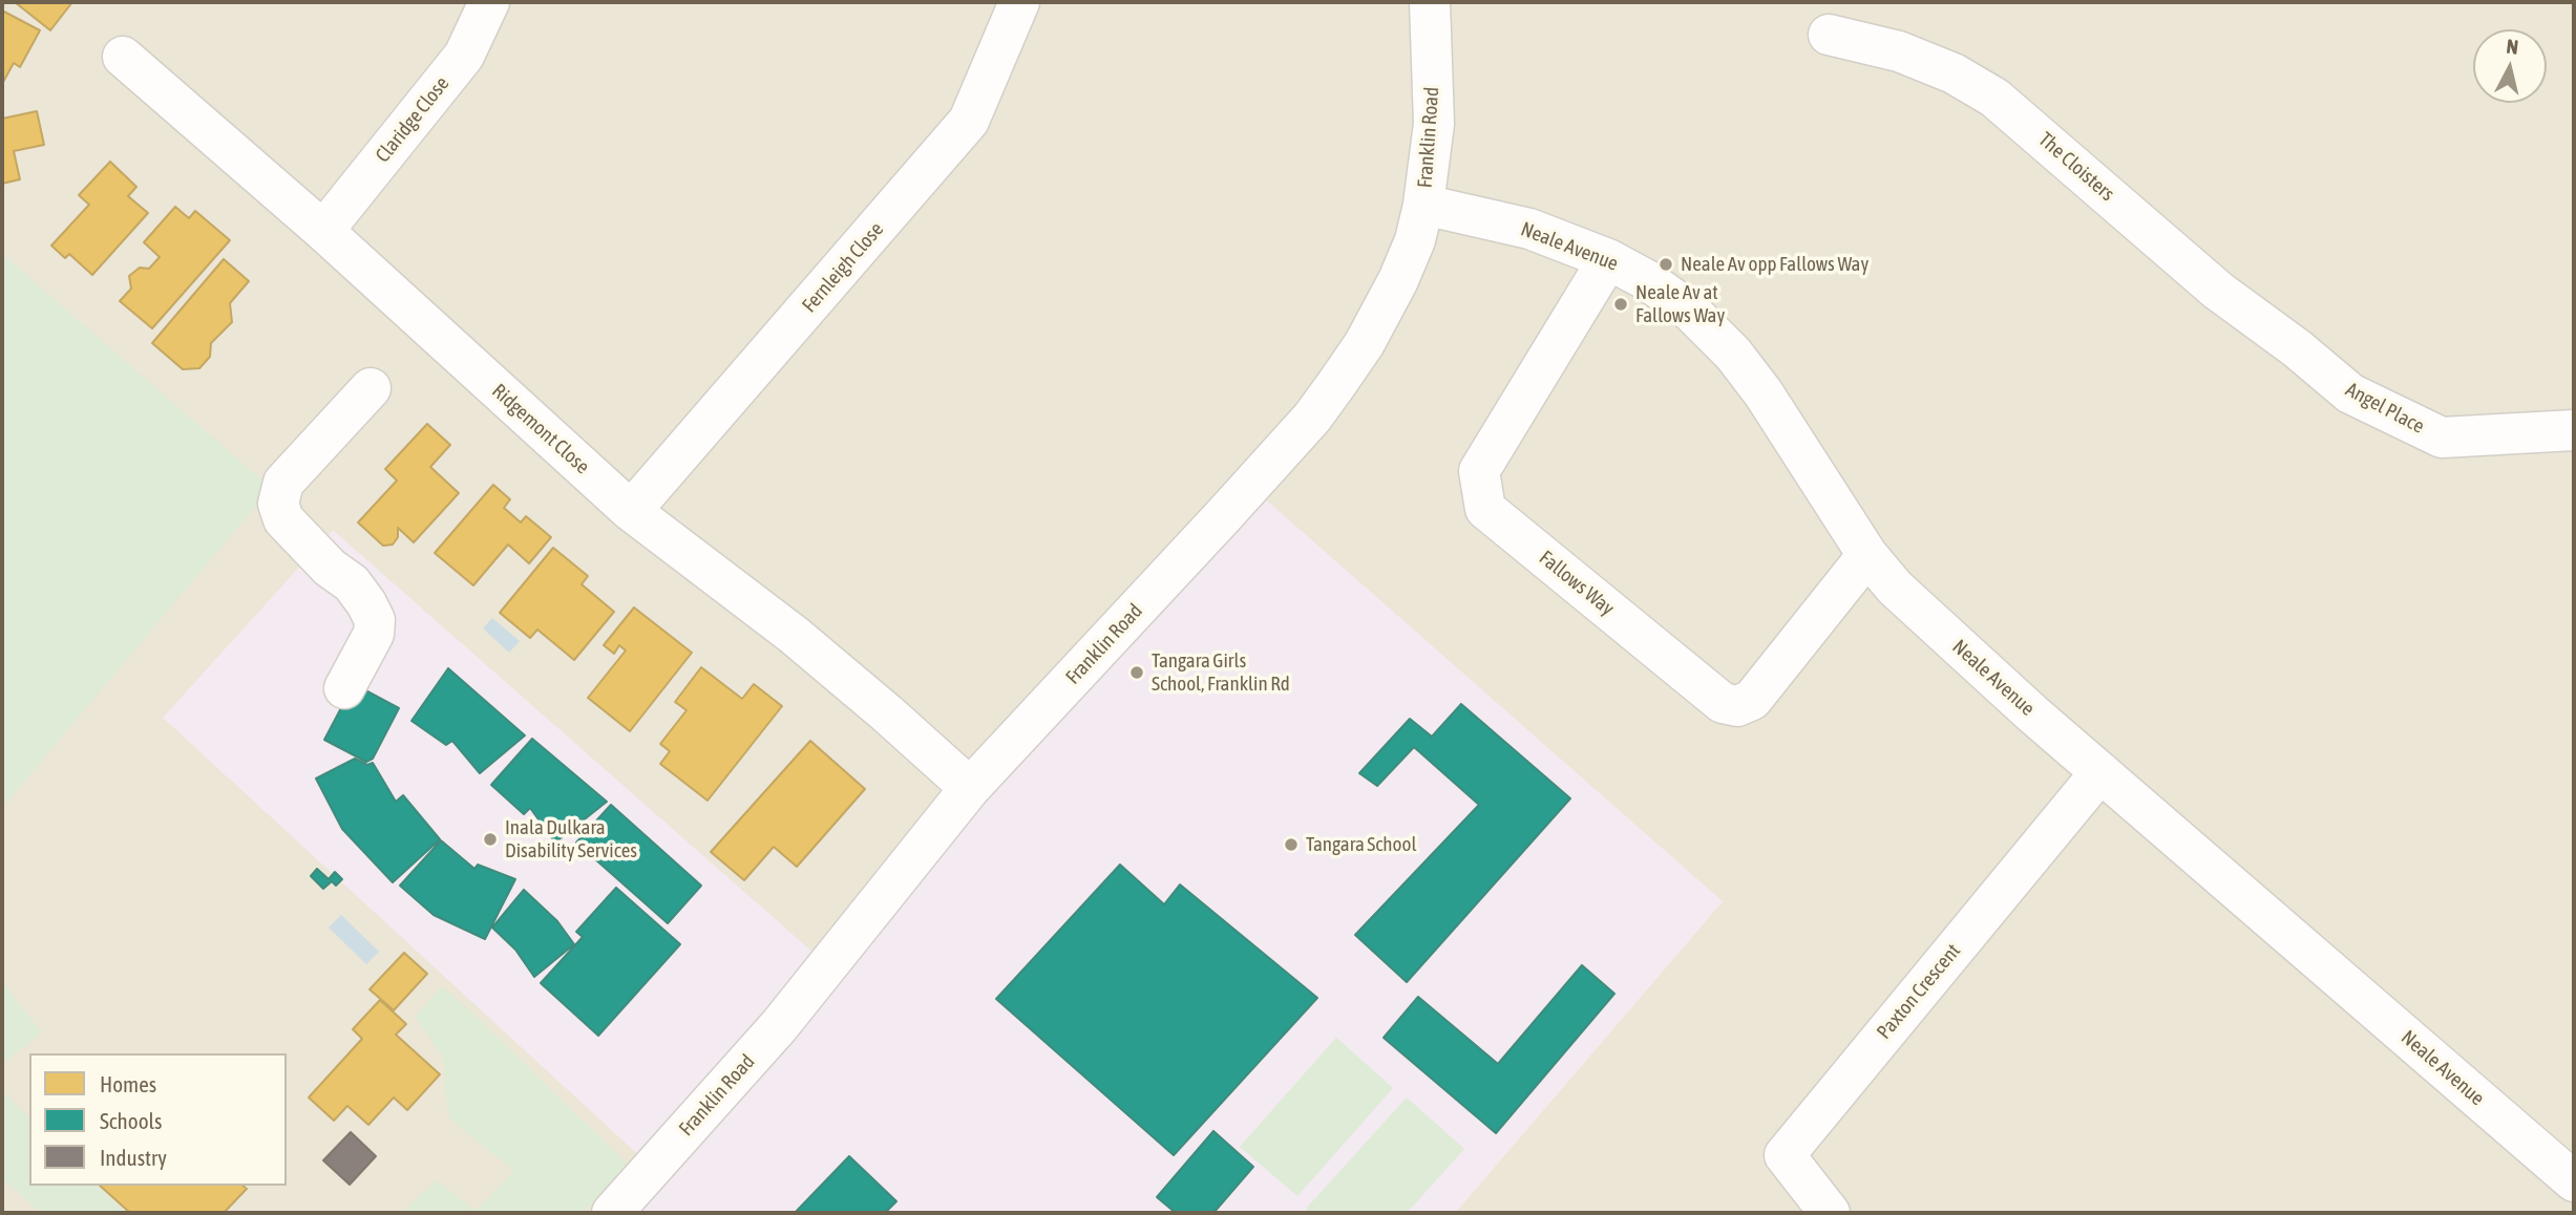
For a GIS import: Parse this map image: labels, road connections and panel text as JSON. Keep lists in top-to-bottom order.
{
  "streets": {
    "street": [
      "Claridge Close",
      "Franklin Road",
      "The Cloisters",
      "Neale Avenue",
      "Fernleigh Close",
      "Angel Place",
      "Ridgemont Close",
      "Fallows Way",
      "Paxton Crescent"
    ]
  },
  "crossings": [
    ["Claridge Close", "Ridgemont Close"],
    ["Franklin Road", "Neale Avenue"],
    ["Franklin Road", "Ridgemont Close"],
    ["The Cloisters", "Angel Place"],
    ["Neale Avenue", "Fallows Way"],
    ["Neale Avenue", "Paxton Crescent"],
    ["Fernleigh Close", "Ridgemont Close"]
  ],
  "places": [
    "Neale Av opp Fallows Way",
    "Neale Av at Fallows Way",
    "Tangara Girls School, Franklin Rd",
    "Inala Dulkara Disability Services",
    "Tangara School"
  ],
  "legend": ["Homes", "Schools", "Industry"],
  "north": "top"
}
